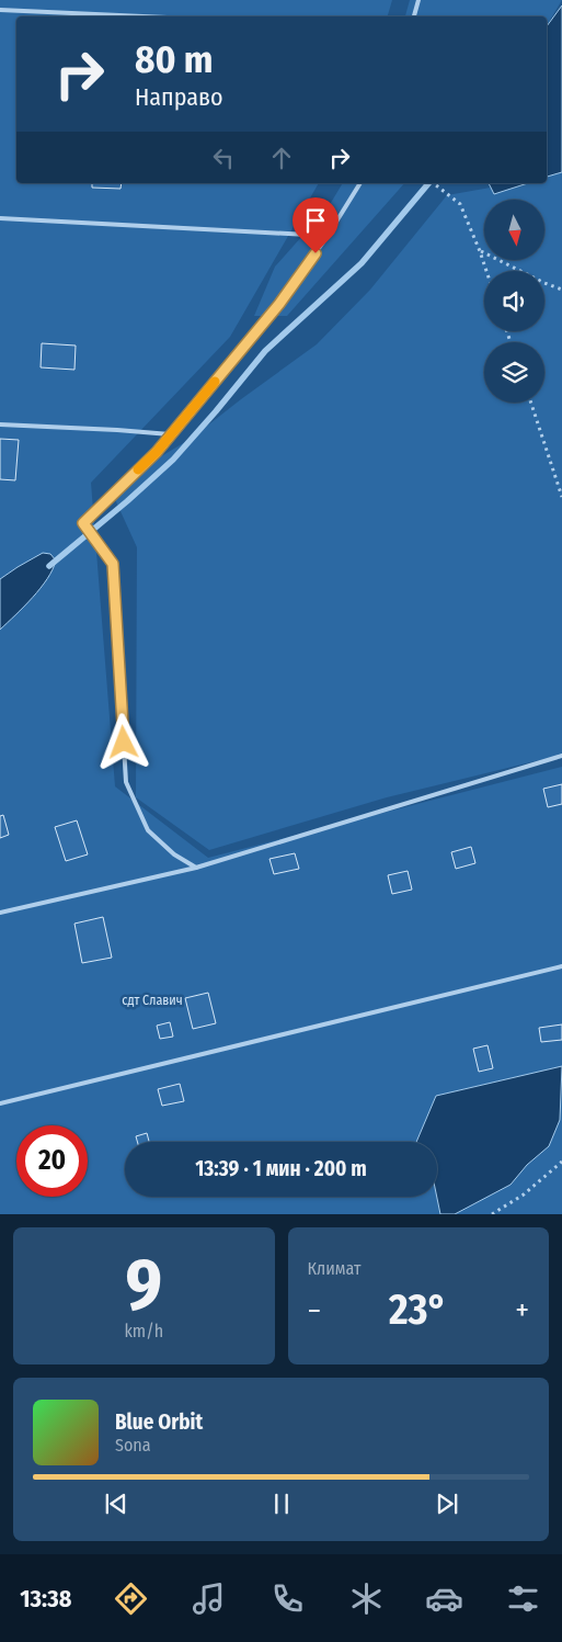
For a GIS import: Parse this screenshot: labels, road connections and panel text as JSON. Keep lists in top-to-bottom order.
{
  "parks": ["сдт Славич"],
  "north": "bottom",
  "page": {
    "turn": ["80 m", "Направо"],
    "limit": "20",
    "trip": "13:39 · 1 мин · 200 m",
    "tile": [
      ["9", "km/h"],
      "Климат"
    ],
    "heat": ["−", "23°", "+"],
    "song": ["Blue Orbit", "Sona"],
    "tabs": "13:38"
  }
}
